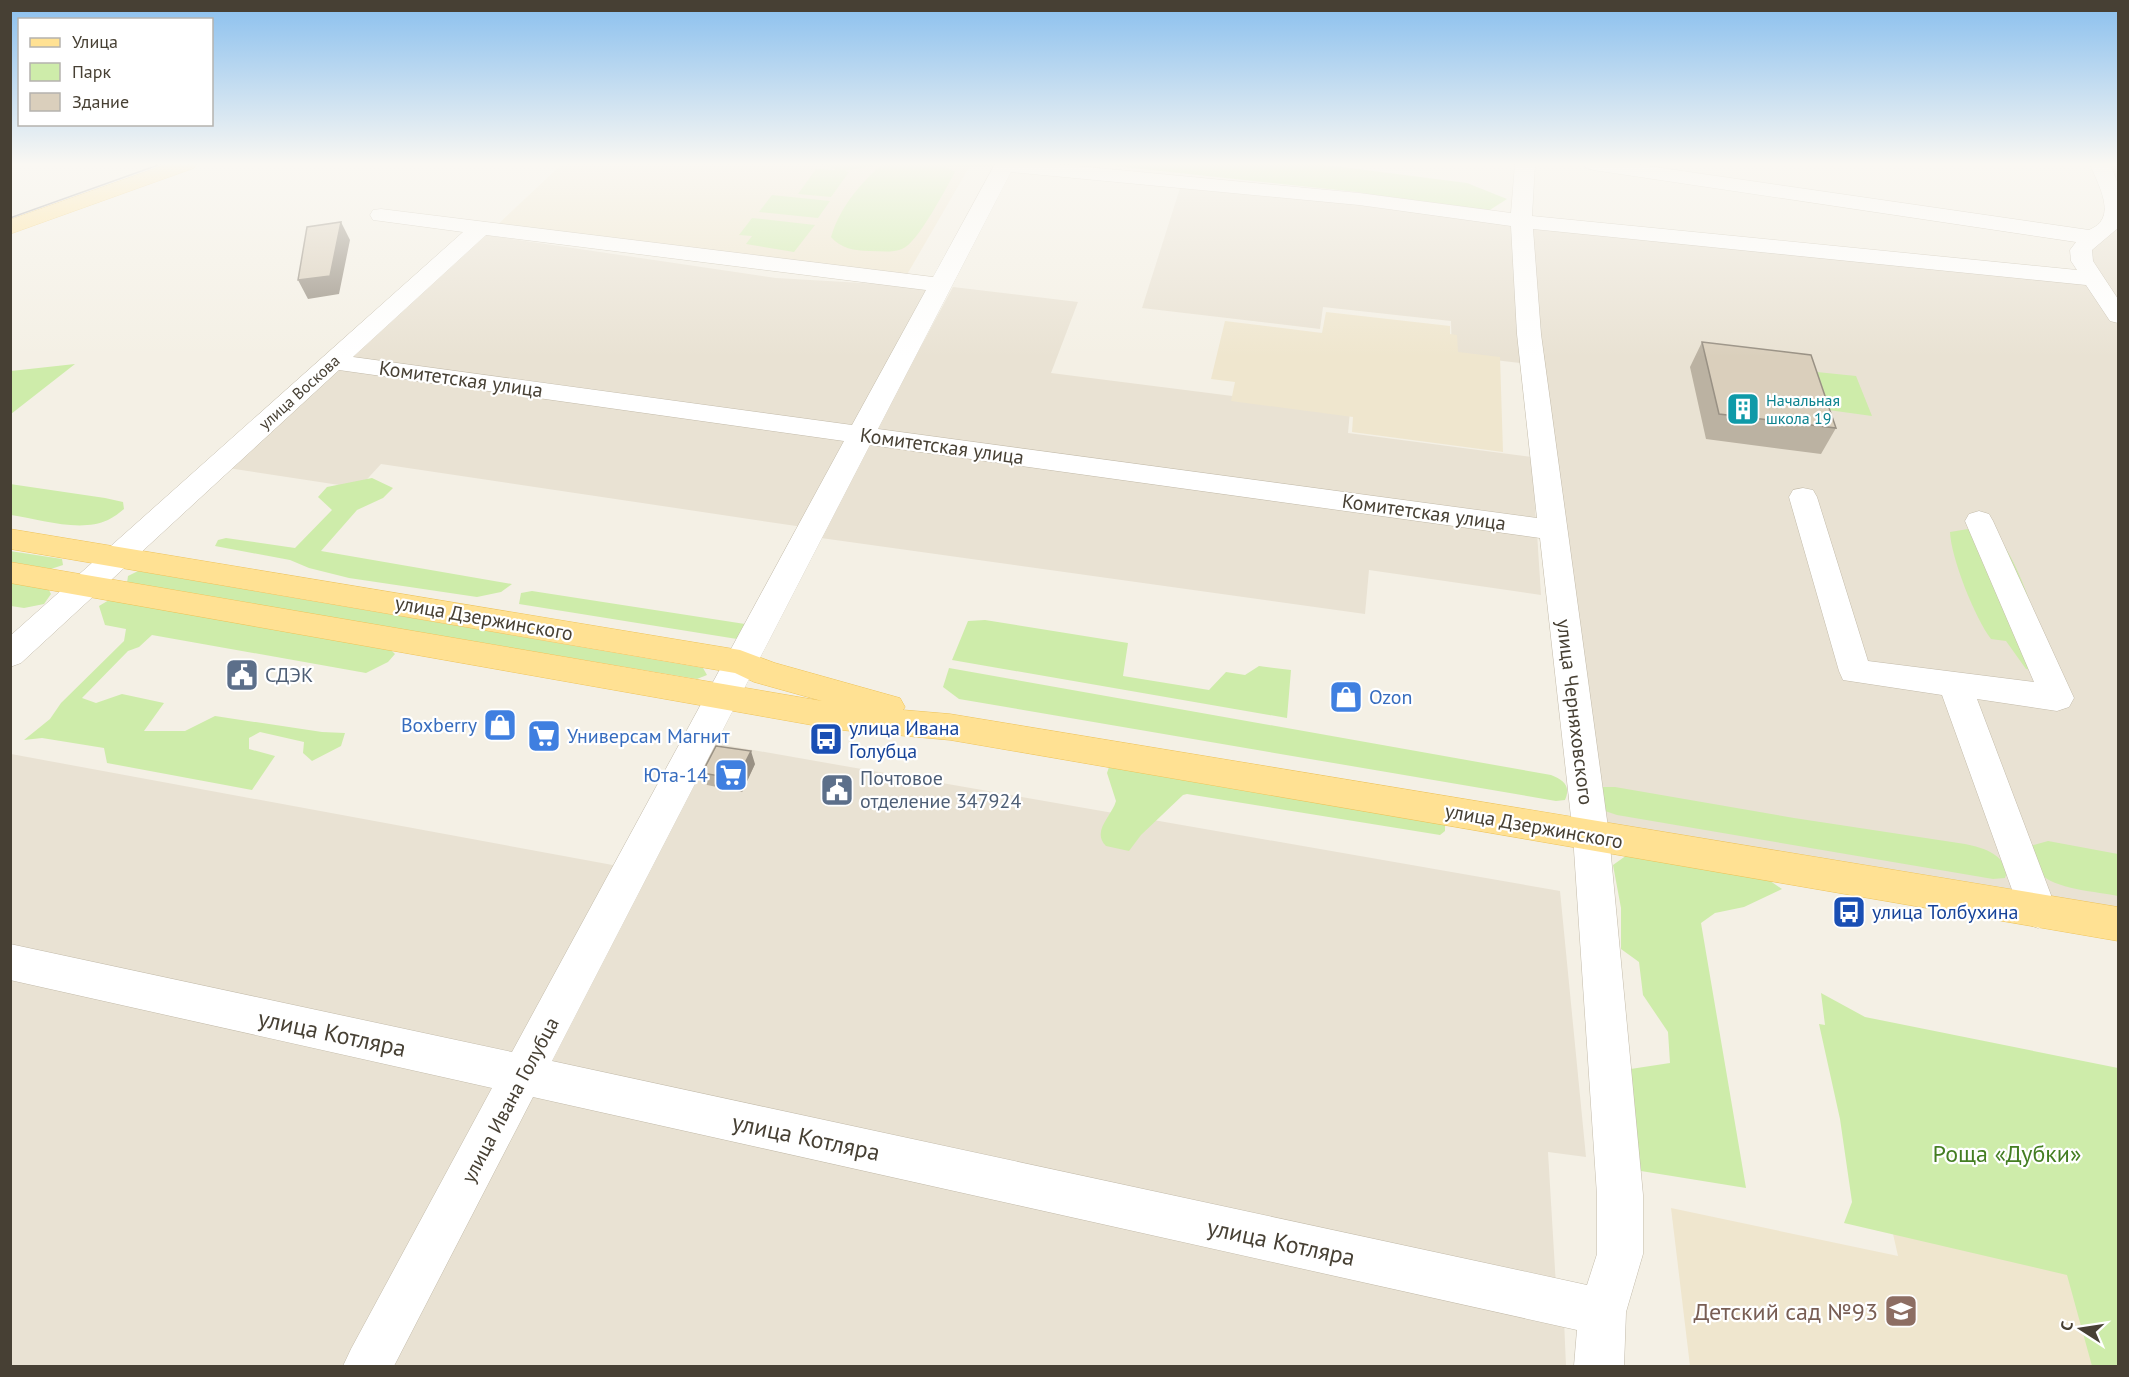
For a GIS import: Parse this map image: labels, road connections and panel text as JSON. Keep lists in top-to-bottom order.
{
  "streets": {
    "main road": ["улица Дзержинского"],
    "street": [
      "Комитетская улица",
      "улица Воскова",
      "улица Черняховского",
      "улица Котляра",
      "улица Ивана Голубца"
    ]
  },
  "crossings": [
    ["Комитетская улица", "улица Воскова"],
    ["Комитетская улица", "улица Черняховского"],
    ["Комитетская улица", "улица Ивана Голубца"],
    ["улица Воскова", "улица Дзержинского"],
    ["улица Дзержинского", "улица Черняховского"],
    ["улица Дзержинского", "улица Ивана Голубца"],
    ["улица Черняховского", "улица Котляра"],
    ["улица Котляра", "улица Ивана Голубца"]
  ],
  "parks": ["Роща «Дубки»"],
  "places": {
    "building": ["Начальная школа 19"],
    "public building": ["СДЭК", "Почтовое отделение 347924"],
    "shop": ["Ozon", "Boxberry"],
    "supermarket": ["Универсам Магнит", "Юта-14"],
    "bus stop": ["улица Ивана Голубца", "улица Толбухина"],
    "school or university": ["Детский сад №93"]
  },
  "legend": ["Улица", "Парк", "Здание"],
  "north": "left"
}
